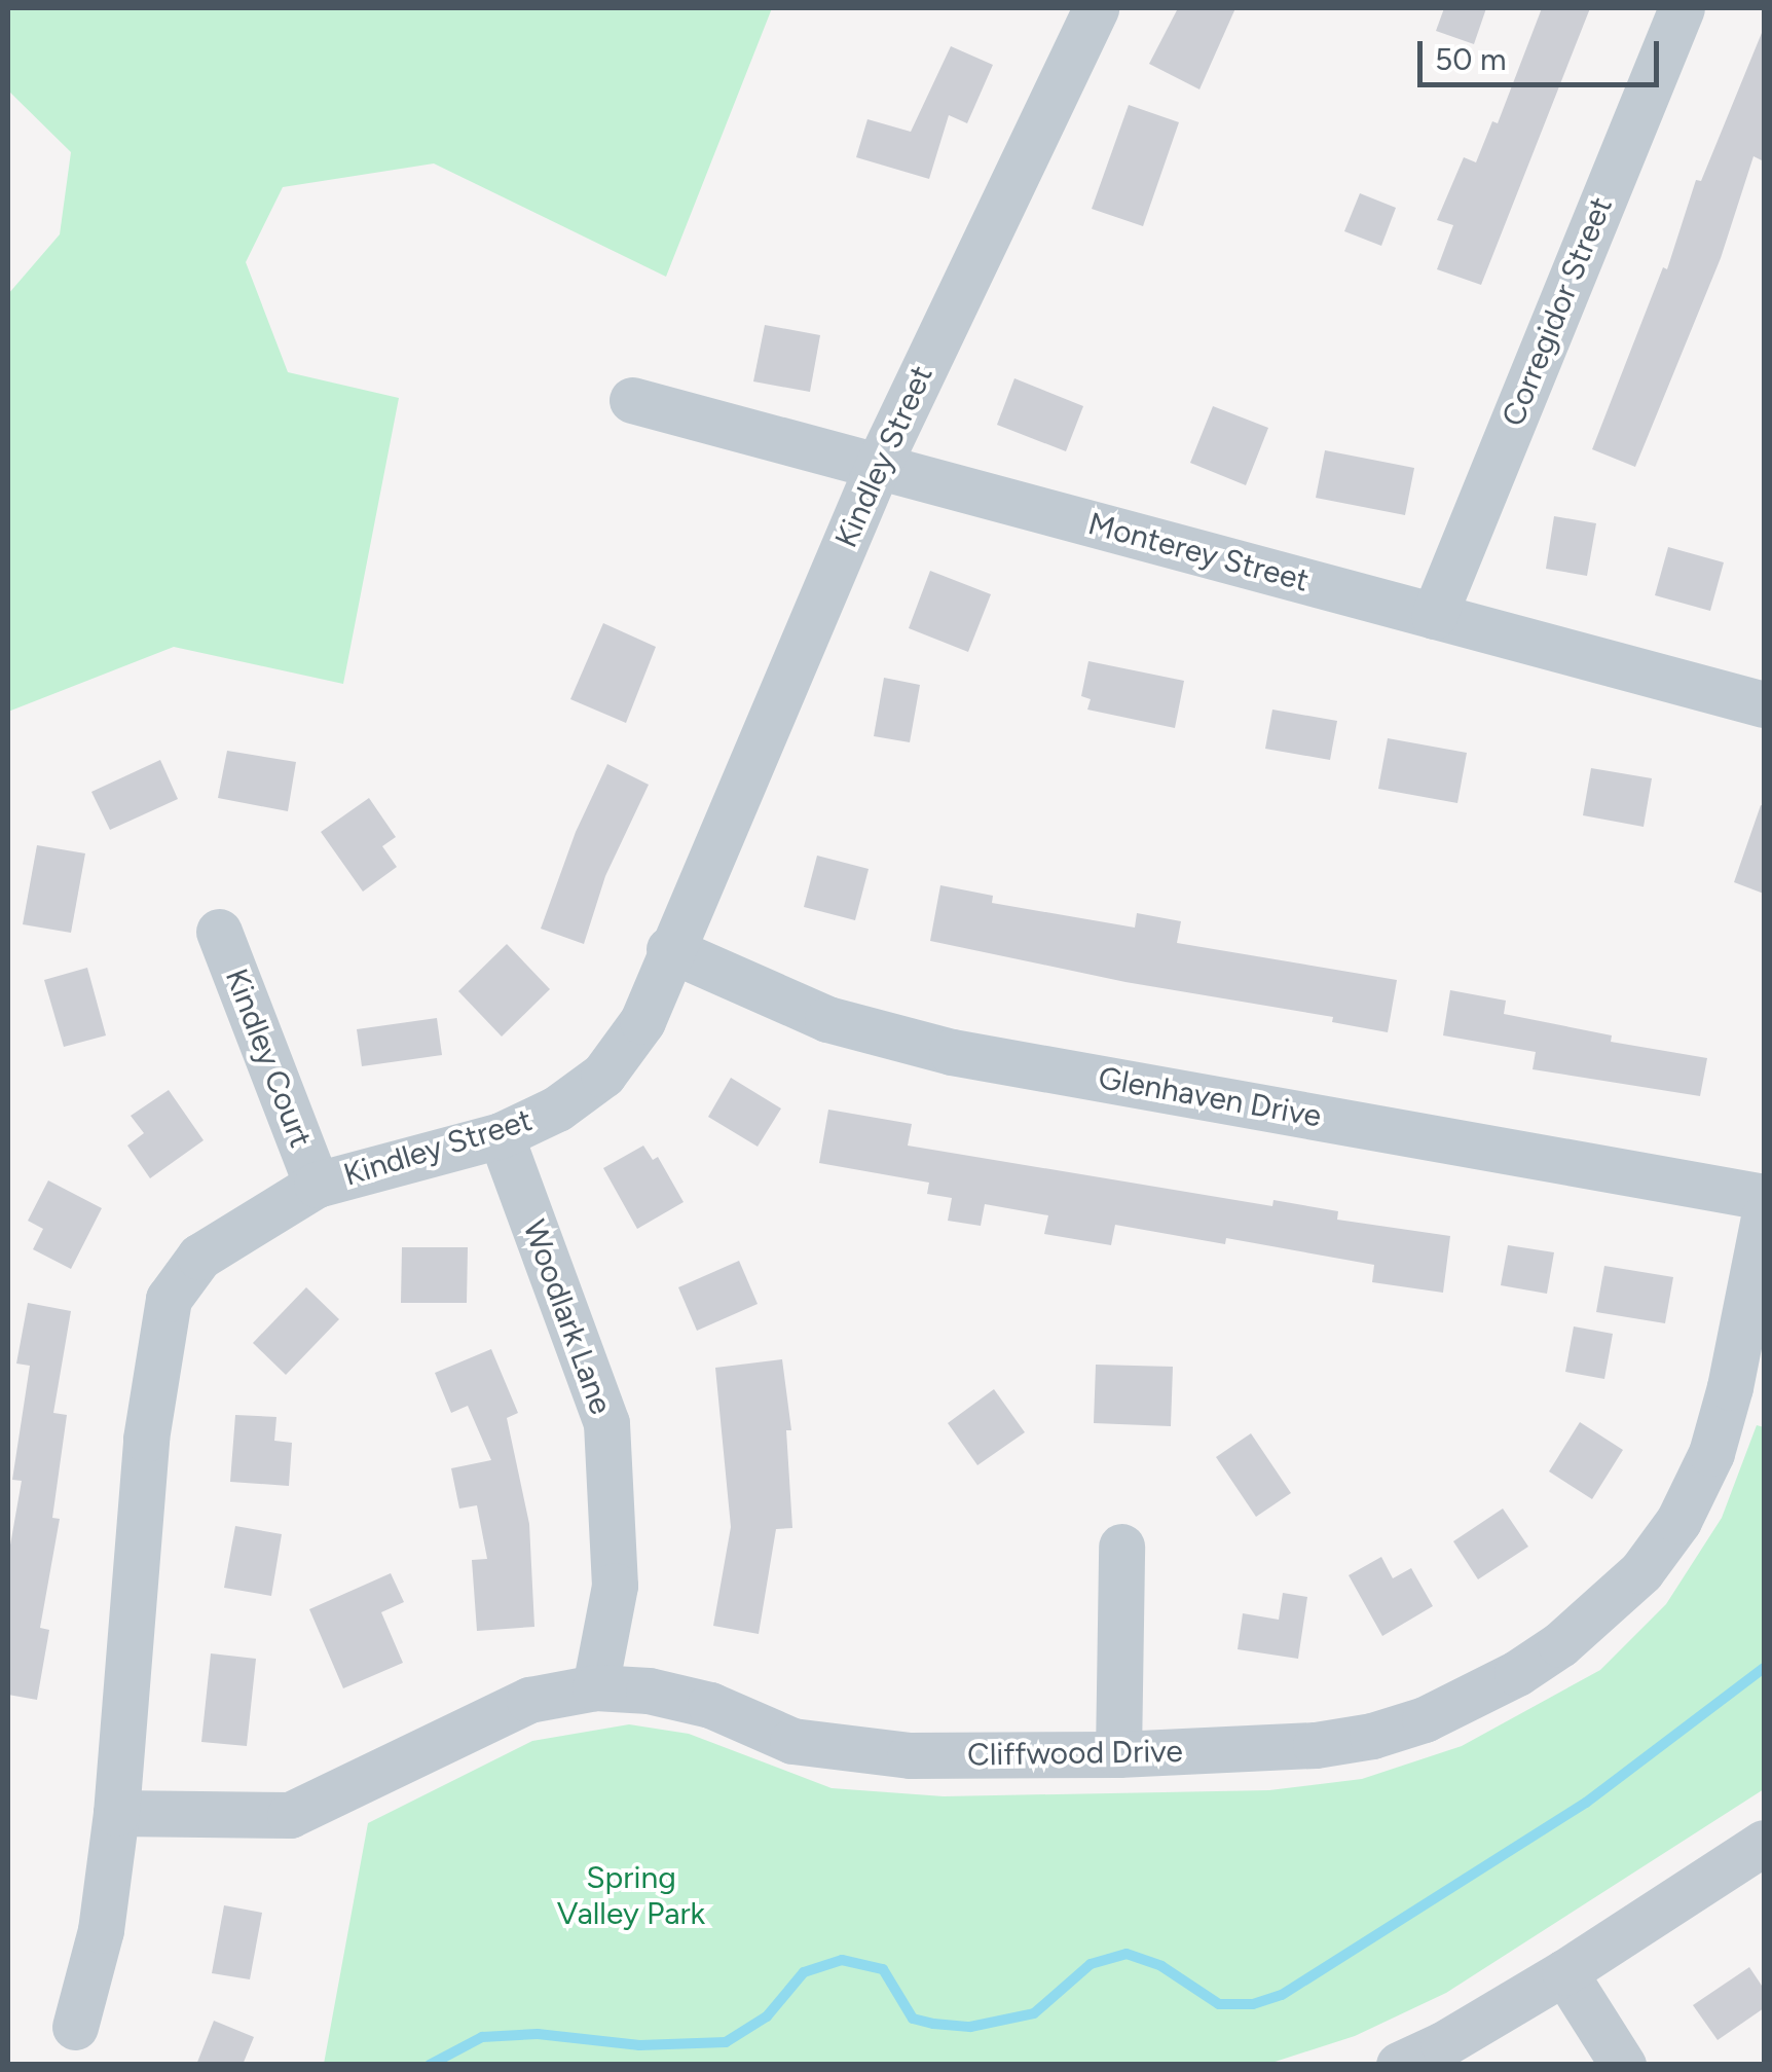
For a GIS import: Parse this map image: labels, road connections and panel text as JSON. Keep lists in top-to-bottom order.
{
  "streets": {
    "street": [
      "Corregidor Street",
      "Kindley Street",
      "Monterey Street",
      "Kindley Court",
      "Glenhaven Drive",
      "Woodlark Lane",
      "Cliffwood Drive"
    ]
  },
  "crossings": [
    ["Corregidor Street", "Monterey Street"],
    ["Kindley Street", "Monterey Street"],
    ["Kindley Street", "Kindley Court"],
    ["Kindley Street", "Glenhaven Drive"],
    ["Kindley Street", "Woodlark Lane"],
    ["Kindley Street", "Cliffwood Drive"],
    ["Woodlark Lane", "Cliffwood Drive"]
  ],
  "parks": ["Spring Valley Park"],
  "scale_bar": "50 m"
}
